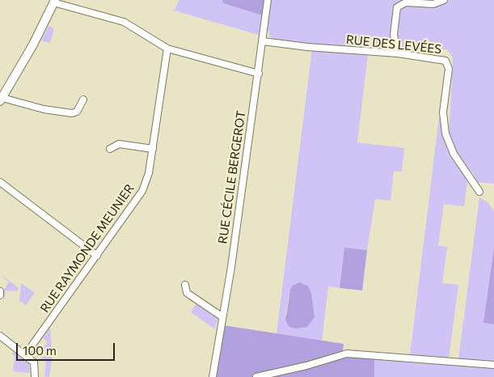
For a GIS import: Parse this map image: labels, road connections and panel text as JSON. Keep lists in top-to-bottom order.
{
  "streets": {
    "street": ["RUE DES LEVÉES", "RUE CÉCILE BERGEROT", "RUE RAYMONDE MEUNIER"]
  },
  "crossings": [
    ["RUE DES LEVÉES", "RUE CÉCILE BERGEROT"]
  ],
  "scale_bar": "100 m"
}
